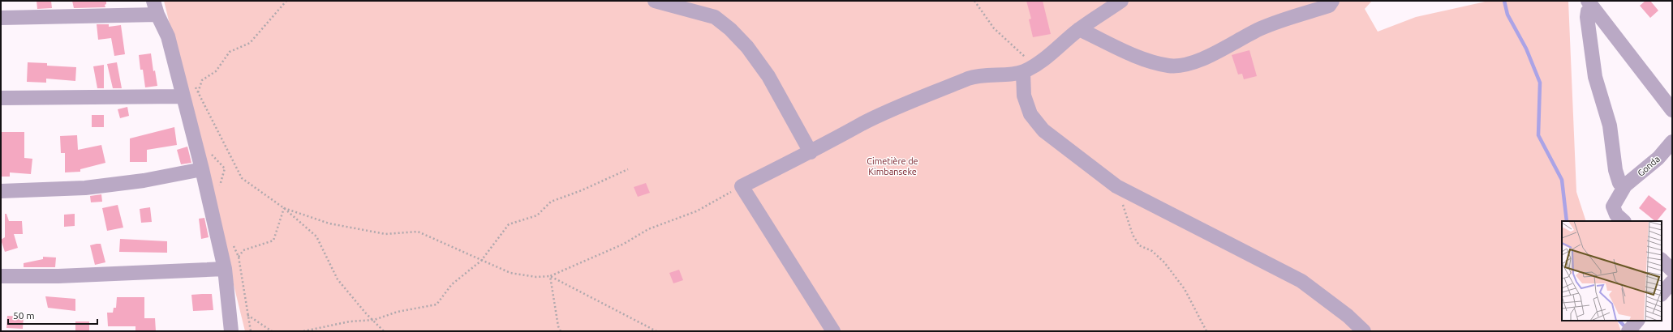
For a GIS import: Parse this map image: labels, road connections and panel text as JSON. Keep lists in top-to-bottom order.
{
  "streets": {
    "street": ["Gonda"]
  },
  "parks": ["Cimetière de Kimbanseke"],
  "scale_bar": "50 m"
}
